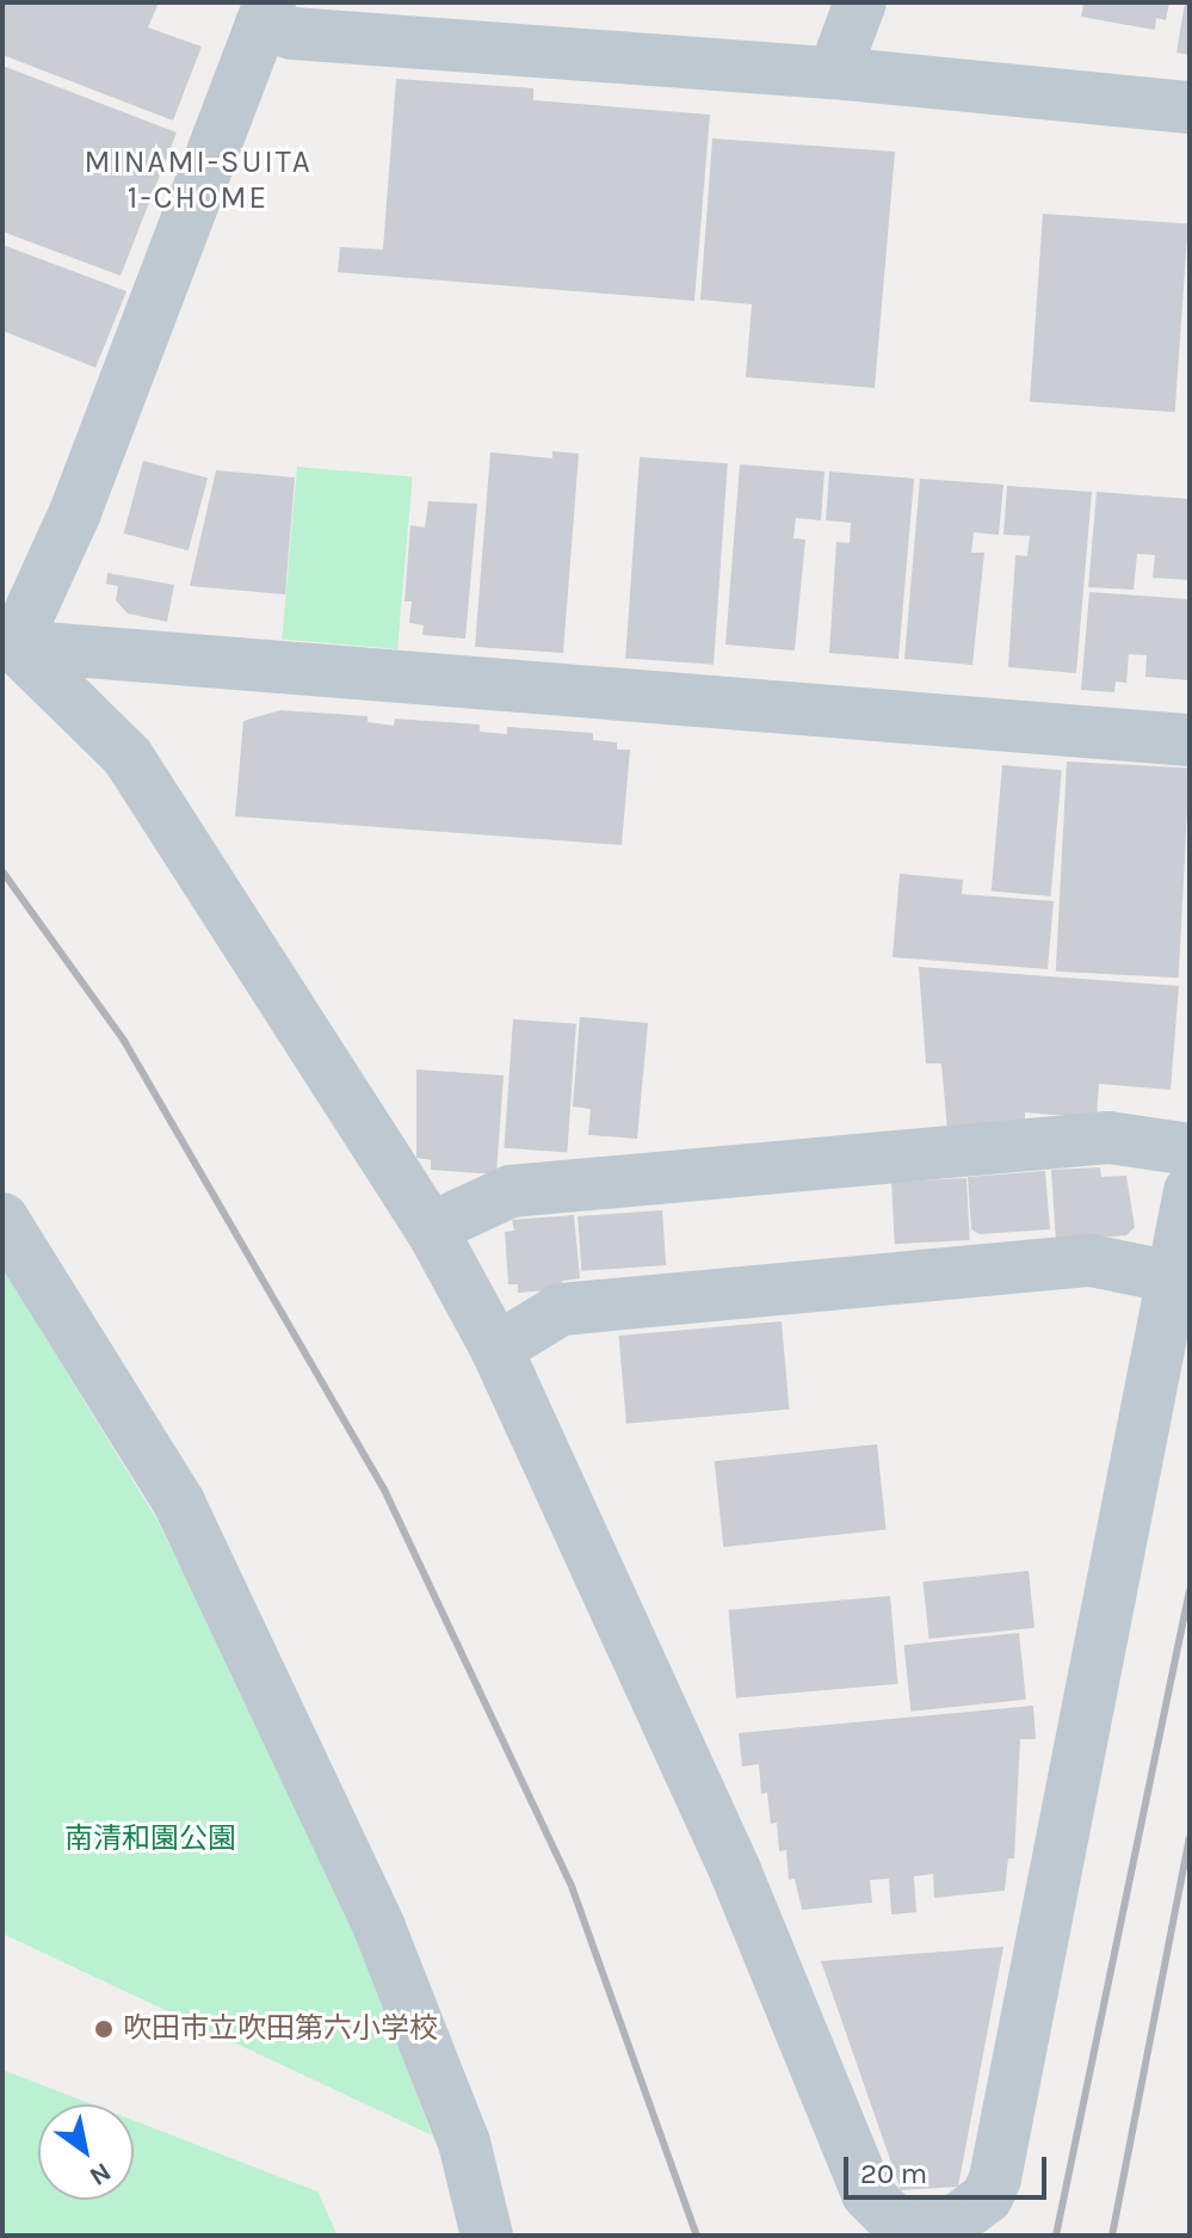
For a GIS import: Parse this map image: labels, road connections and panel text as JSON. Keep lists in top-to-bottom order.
{
  "districts": ["MINAMI-SUITA 1-CHOME"],
  "parks": ["南清和園公園"],
  "places": ["吹田市立吹田第六小学校"],
  "scale_bar": "20 m",
  "north": "bottom right"
}
